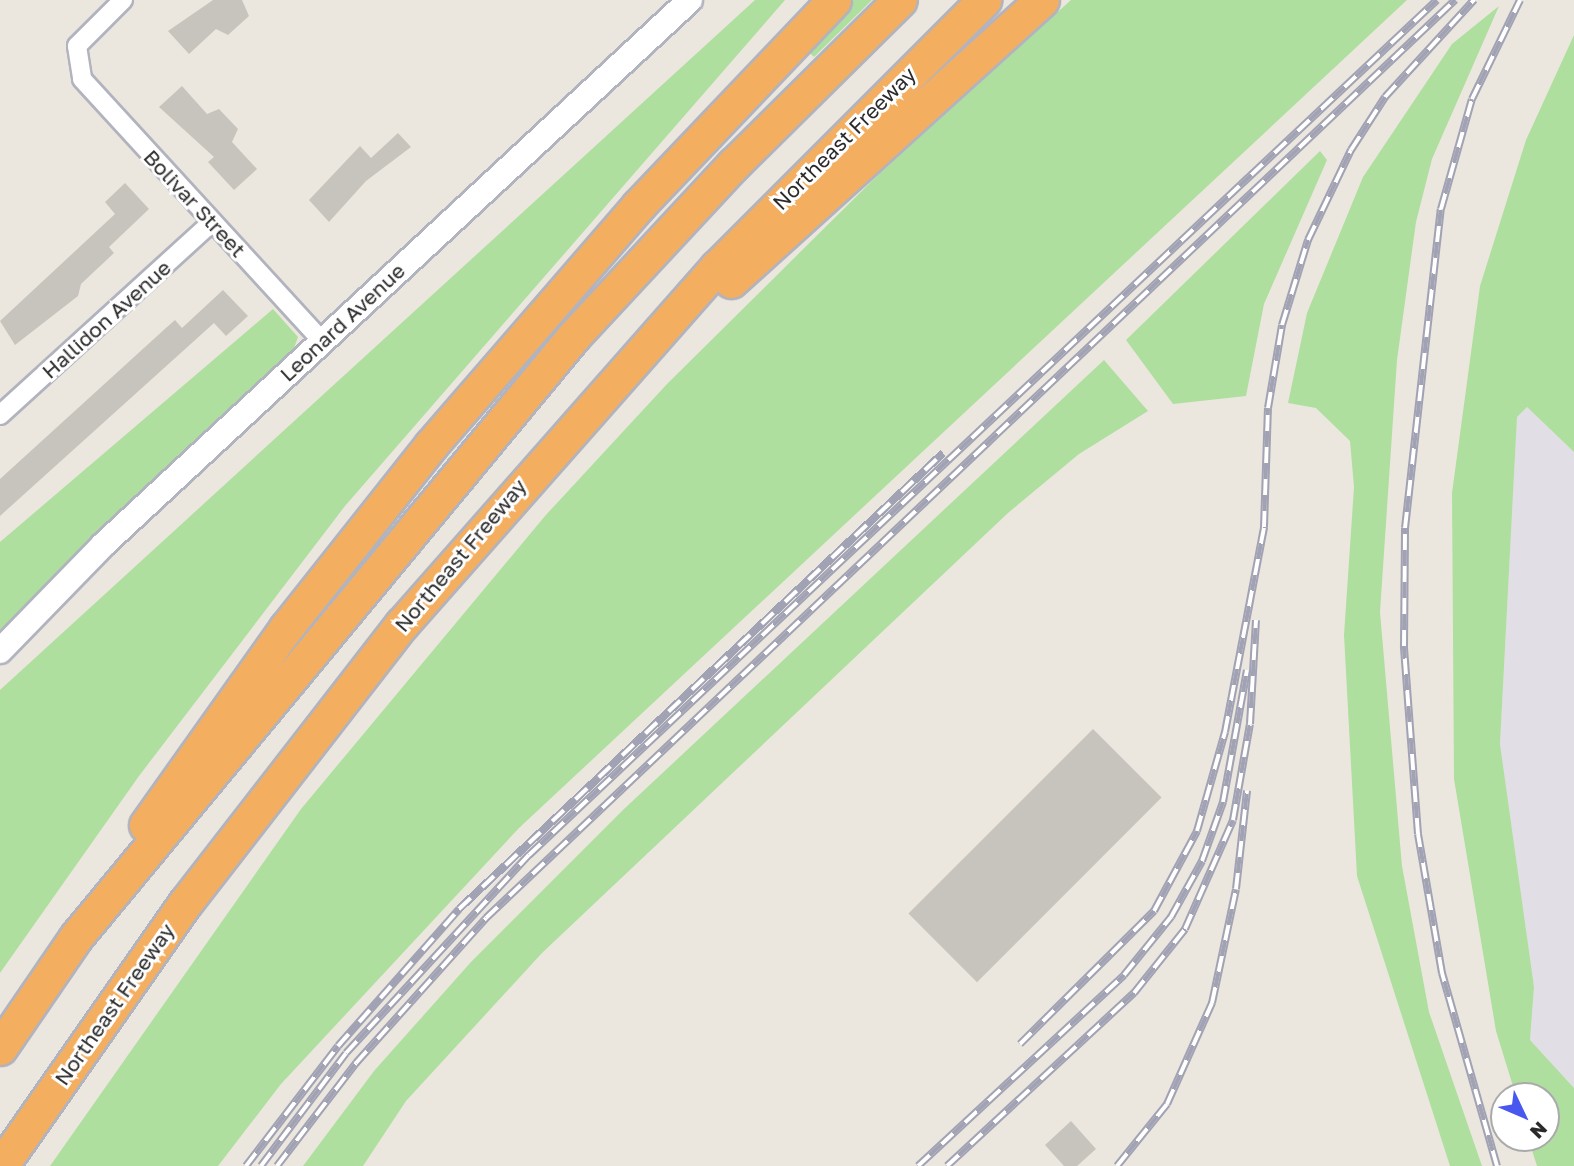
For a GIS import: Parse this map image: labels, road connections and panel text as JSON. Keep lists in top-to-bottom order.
{
  "streets": {
    "highway": ["Northeast Freeway"],
    "street": ["Bolivar Street", "Hallidon Avenue", "Leonard Avenue"]
  },
  "crossings": [
    ["Bolivar Street", "Hallidon Avenue"],
    ["Bolivar Street", "Leonard Avenue"]
  ],
  "north": "bottom right"
}
